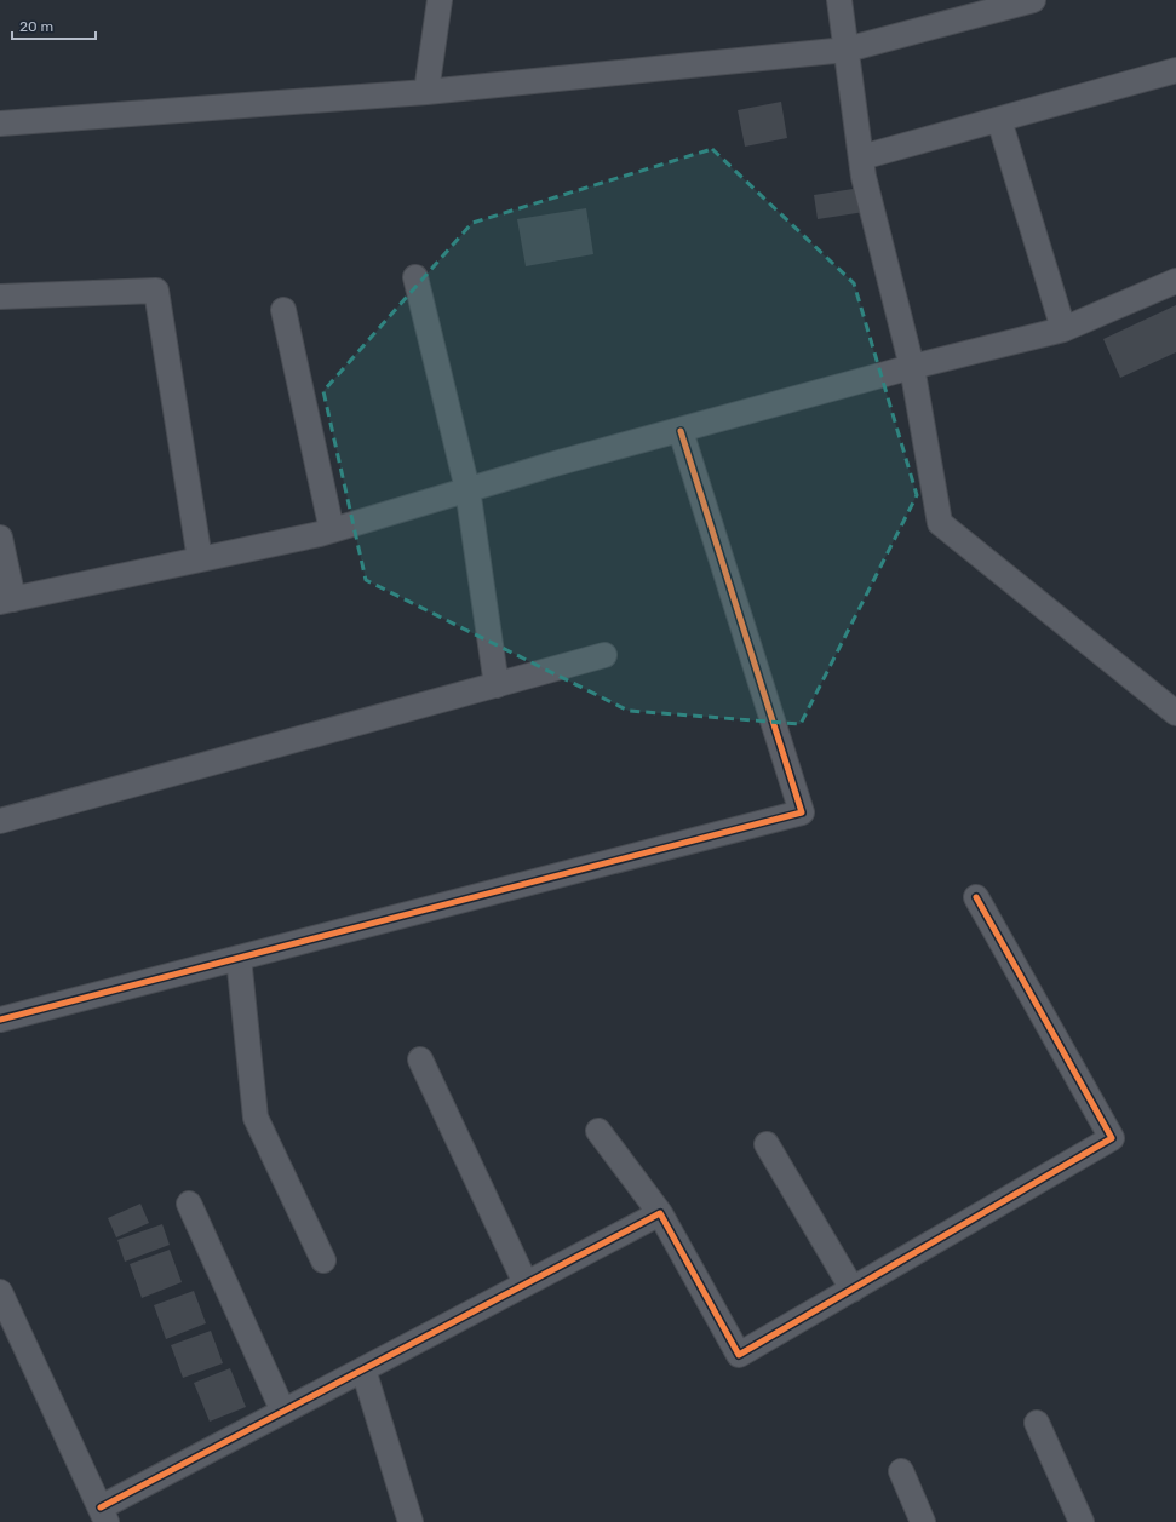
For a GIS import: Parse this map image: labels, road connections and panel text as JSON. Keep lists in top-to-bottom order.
{
  "scale_bar": "20 m"
}
